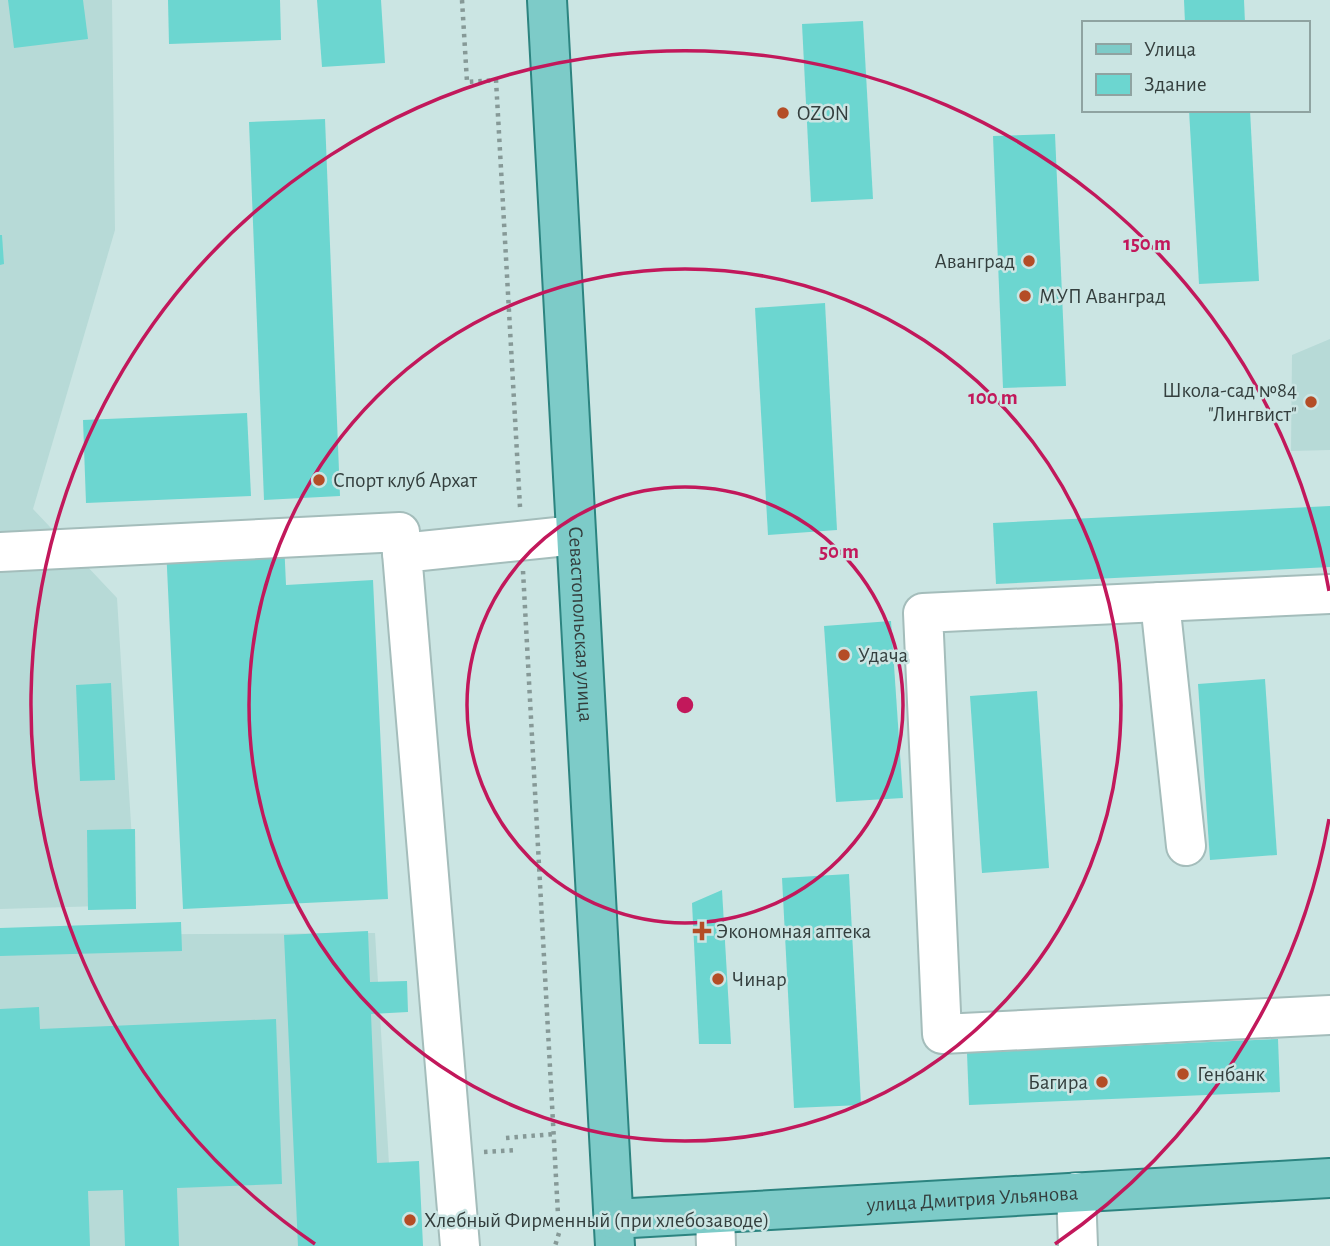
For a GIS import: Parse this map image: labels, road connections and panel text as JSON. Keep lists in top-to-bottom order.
{
  "streets": {
    "main road": ["Севастопольская улица", "улица Дмитрия Ульянова"]
  },
  "crossings": [
    ["Севастопольская улица", "улица Дмитрия Ульянова"]
  ],
  "places": {
    "other": [
      "OZON",
      "Аванград",
      "МУП Аванград",
      "Школа-сад №84 \"Лингвист\"",
      "Спорт клуб Архат",
      "Удача",
      "Чинар",
      "Генбанк",
      "Багира",
      "Хлебный Фирменный (при хлебозаводе)"
    ],
    "health": ["Экономная аптека"]
  },
  "legend": ["Улица", "Здание"],
  "rings": ["150 m", "100 m", "50 m"]
}
